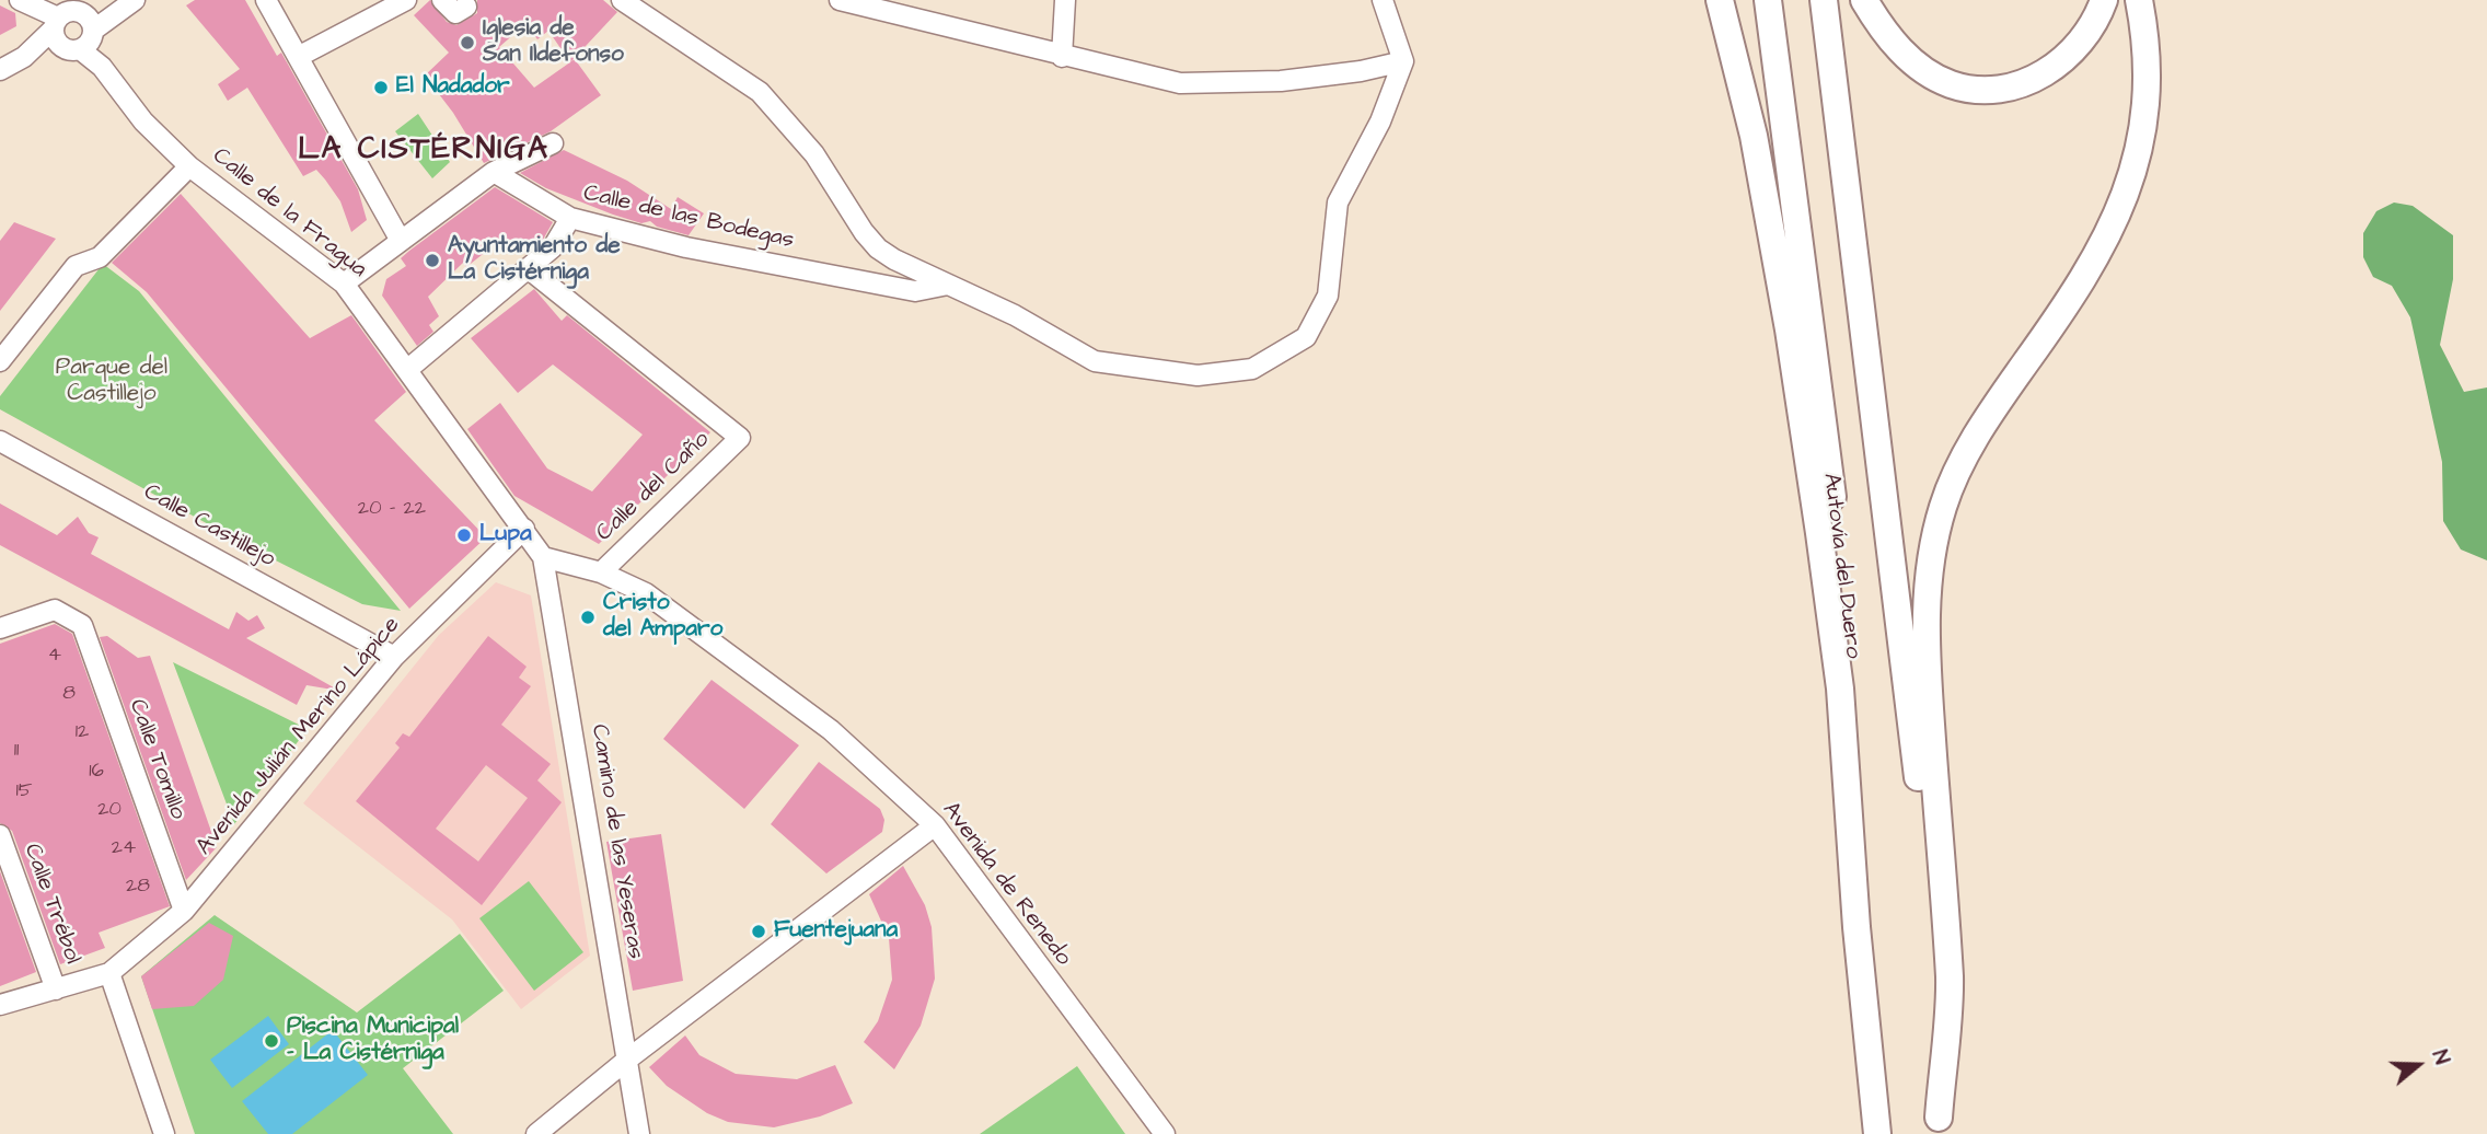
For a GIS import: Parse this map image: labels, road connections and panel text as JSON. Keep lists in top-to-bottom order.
{
  "streets": {
    "highway": ["Autovía del Duero"],
    "street": [
      "Calle de la Fragua",
      "Calle de las Bodegas",
      "Calle del Caño",
      "Calle Castillejo",
      "Avenida Julián Merino Lápice",
      "Calle Tomillo",
      "Camino de las Yeseras",
      "Avenida de Renedo",
      "Calle Trébol"
    ]
  },
  "crossings": [
    ["Calle de la Fragua", "Avenida Julián Merino Lápice"],
    ["Calle de la Fragua", "Camino de las Yeseras"],
    ["Calle de la Fragua", "Avenida de Renedo"],
    ["Calle del Caño", "Avenida de Renedo"],
    ["Calle Castillejo", "Avenida Julián Merino Lápice"],
    ["Avenida Julián Merino Lápice", "Calle Tomillo"],
    ["Camino de las Yeseras", "Avenida de Renedo"]
  ],
  "districts": ["LA CISTÉRNIGA"],
  "parks": ["Parque del Castillejo"],
  "places": [
    "Iglesia de San Ildefonso",
    "El Nadador",
    "Ayuntamiento de La Cistérniga",
    "Lupa",
    "Cristo del Amparo",
    "Fuentejuana",
    "Piscina Municipal - La Cistérniga"
  ],
  "house_numbers": [
    "20 - 22",
    "4",
    "8",
    "12",
    "11",
    "16",
    "15",
    "20",
    "24",
    "28"
  ],
  "north": "right"
}
